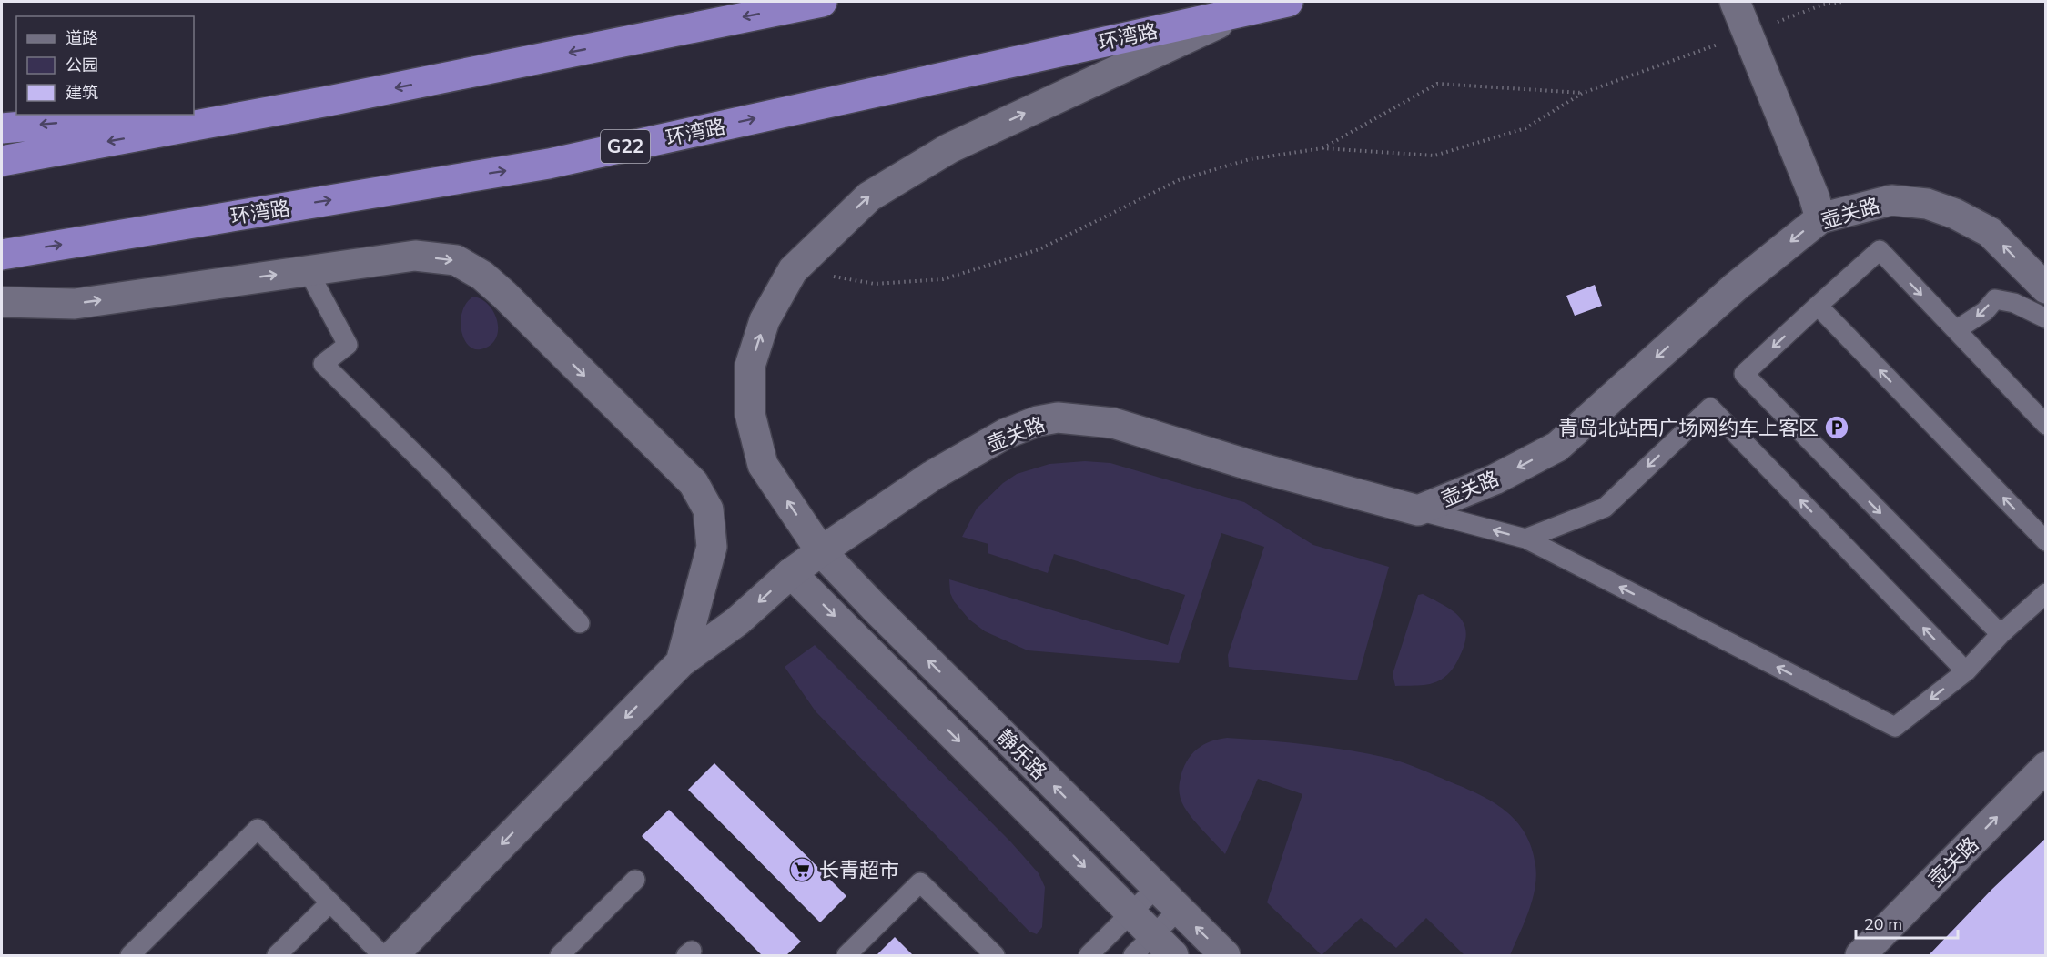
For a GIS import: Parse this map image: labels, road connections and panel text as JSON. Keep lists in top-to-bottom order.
{
  "streets": {
    "highway": ["环湾路", "G22"],
    "street": ["壶关路", "静乐路"]
  },
  "crossings": [
    ["环湾路", "静乐路"],
    ["壶关路", "静乐路"]
  ],
  "places": {
    "parking": ["青岛北站西广场网约车上客区"],
    "supermarket": ["长青超市"]
  },
  "legend": ["道路", "公园", "建筑"],
  "scale_bar": "20 m"
}
